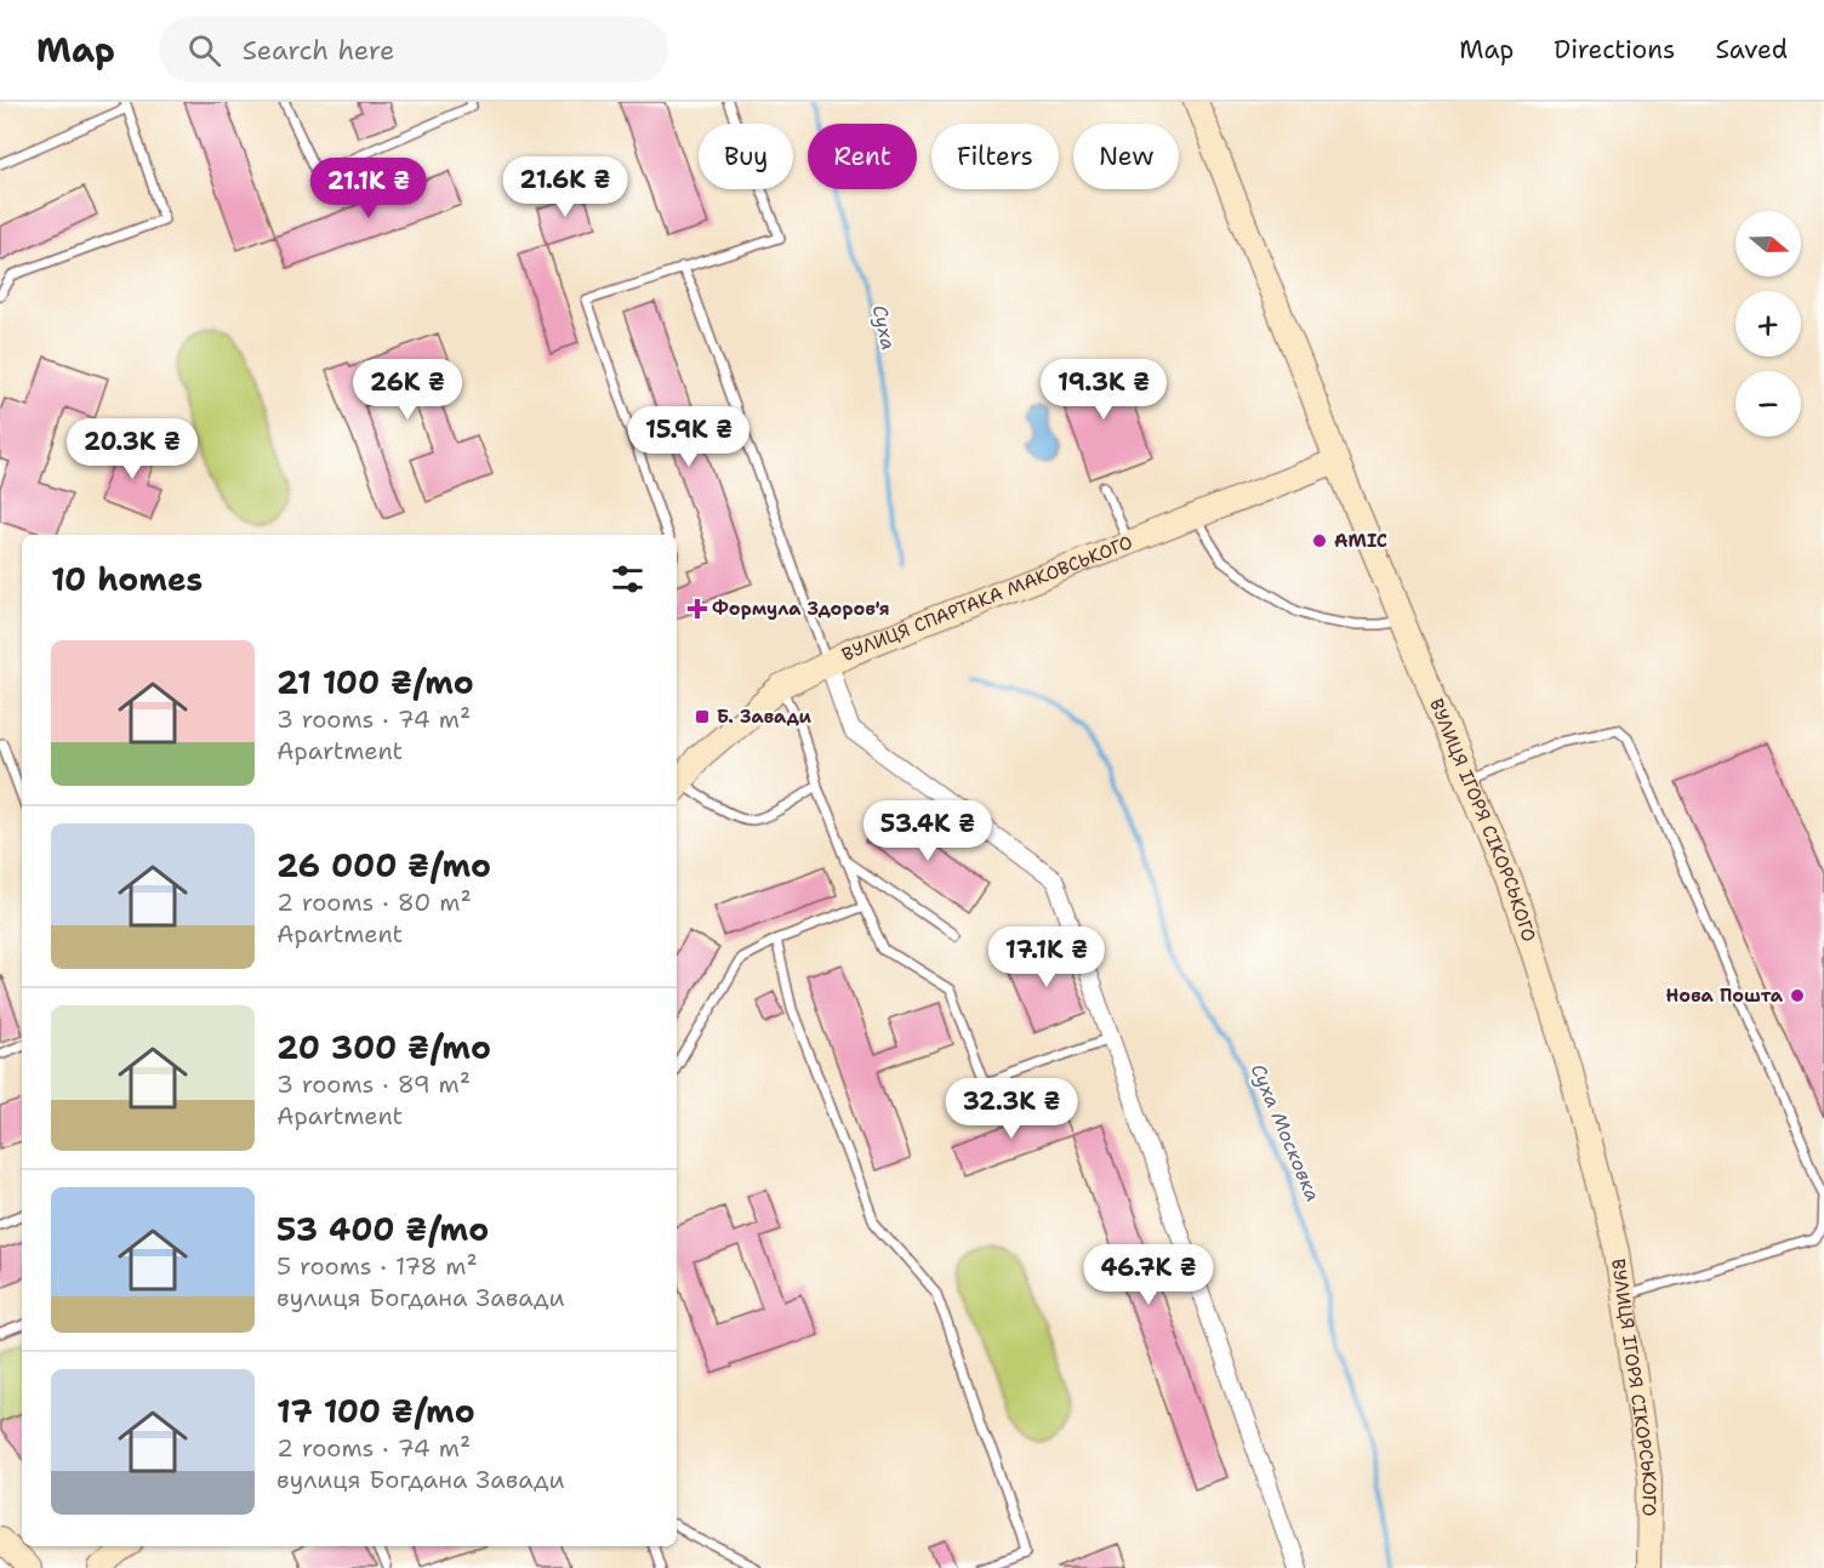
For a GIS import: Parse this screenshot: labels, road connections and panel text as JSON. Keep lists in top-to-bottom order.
{
  "streets": {
    "main road": ["ВУЛИЦЯ СПАРТАКА МАКОВСЬКОГО", "ВУЛИЦЯ ІГОРЯ СІКОРСЬКОГО"]
  },
  "crossings": [
    ["ВУЛИЦЯ СПАРТАКА МАКОВСЬКОГО", "ВУЛИЦЯ ІГОРЯ СІКОРСЬКОГО"]
  ],
  "water": ["Суха", "Суха Московка"],
  "places": {
    "other": ["AMIC", "Нова Пошта"],
    "health": ["Формула Здоров'я"],
    "transit": ["Б. Завади"]
  },
  "north": "right",
  "page": {
    "header": "Map",
    "search": "Search here",
    "nav": ["Map", "Directions", "Saved"],
    "chip": [
      "Buy",
      "Rent",
      "Filters",
      "New"
    ],
    "price": [
      "21.6K ₴",
      "21.1K ₴",
      "26K ₴",
      "19.3K ₴",
      "15.9K ₴",
      "20.3K ₴",
      "53.4K ₴",
      "17.1K ₴",
      "32.3K ₴",
      "46.7K ₴"
    ],
    "map_buttons": ["+", "−"],
    "heading": "10 homes",
    "list": [
      {
        "name": "21 100 ₴/mo",
        "note": "3 rooms · 74 m² · Apartment"
      },
      {
        "name": "26 000 ₴/mo",
        "note": "2 rooms · 80 m² · Apartment"
      },
      {
        "name": "20 300 ₴/mo",
        "note": "3 rooms · 89 m² · Apartment"
      },
      {
        "name": "53 400 ₴/mo",
        "note": "5 rooms · 178 m² · вулиця Богдана Завади"
      },
      {
        "name": "17 100 ₴/mo",
        "note": "2 rooms · 74 m² · вулиця Богдана Завади"
      }
    ]
  }
}
